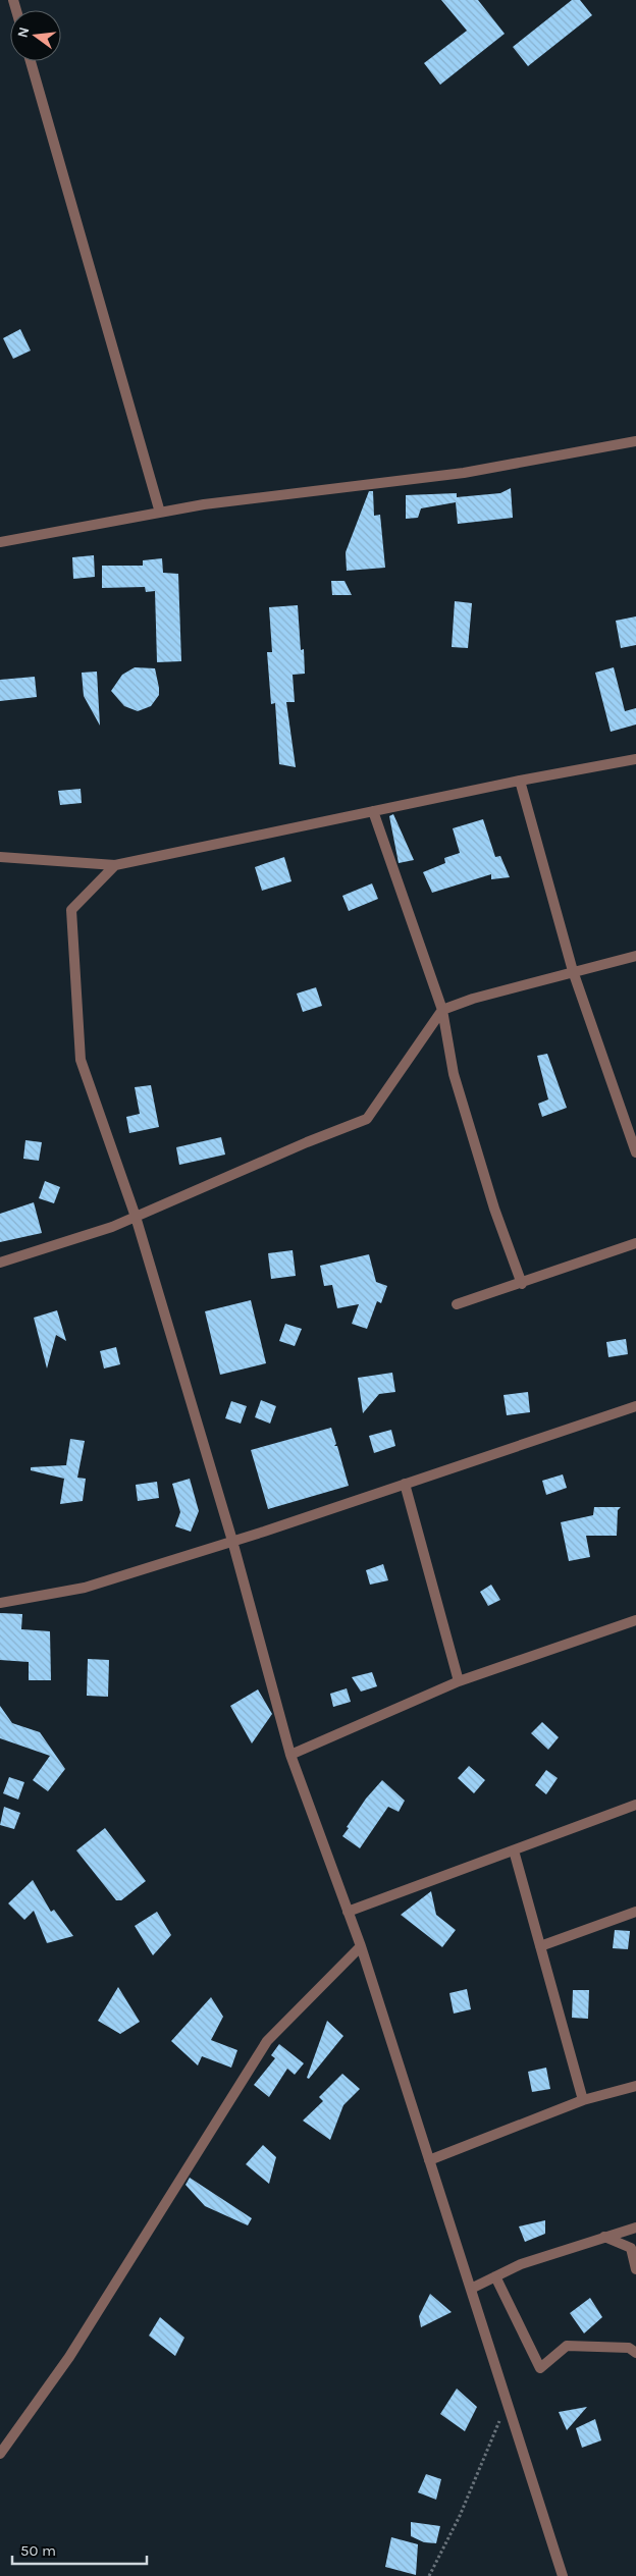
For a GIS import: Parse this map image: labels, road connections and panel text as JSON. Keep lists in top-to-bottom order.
{
  "scale_bar": "50 m",
  "north": "left"
}
